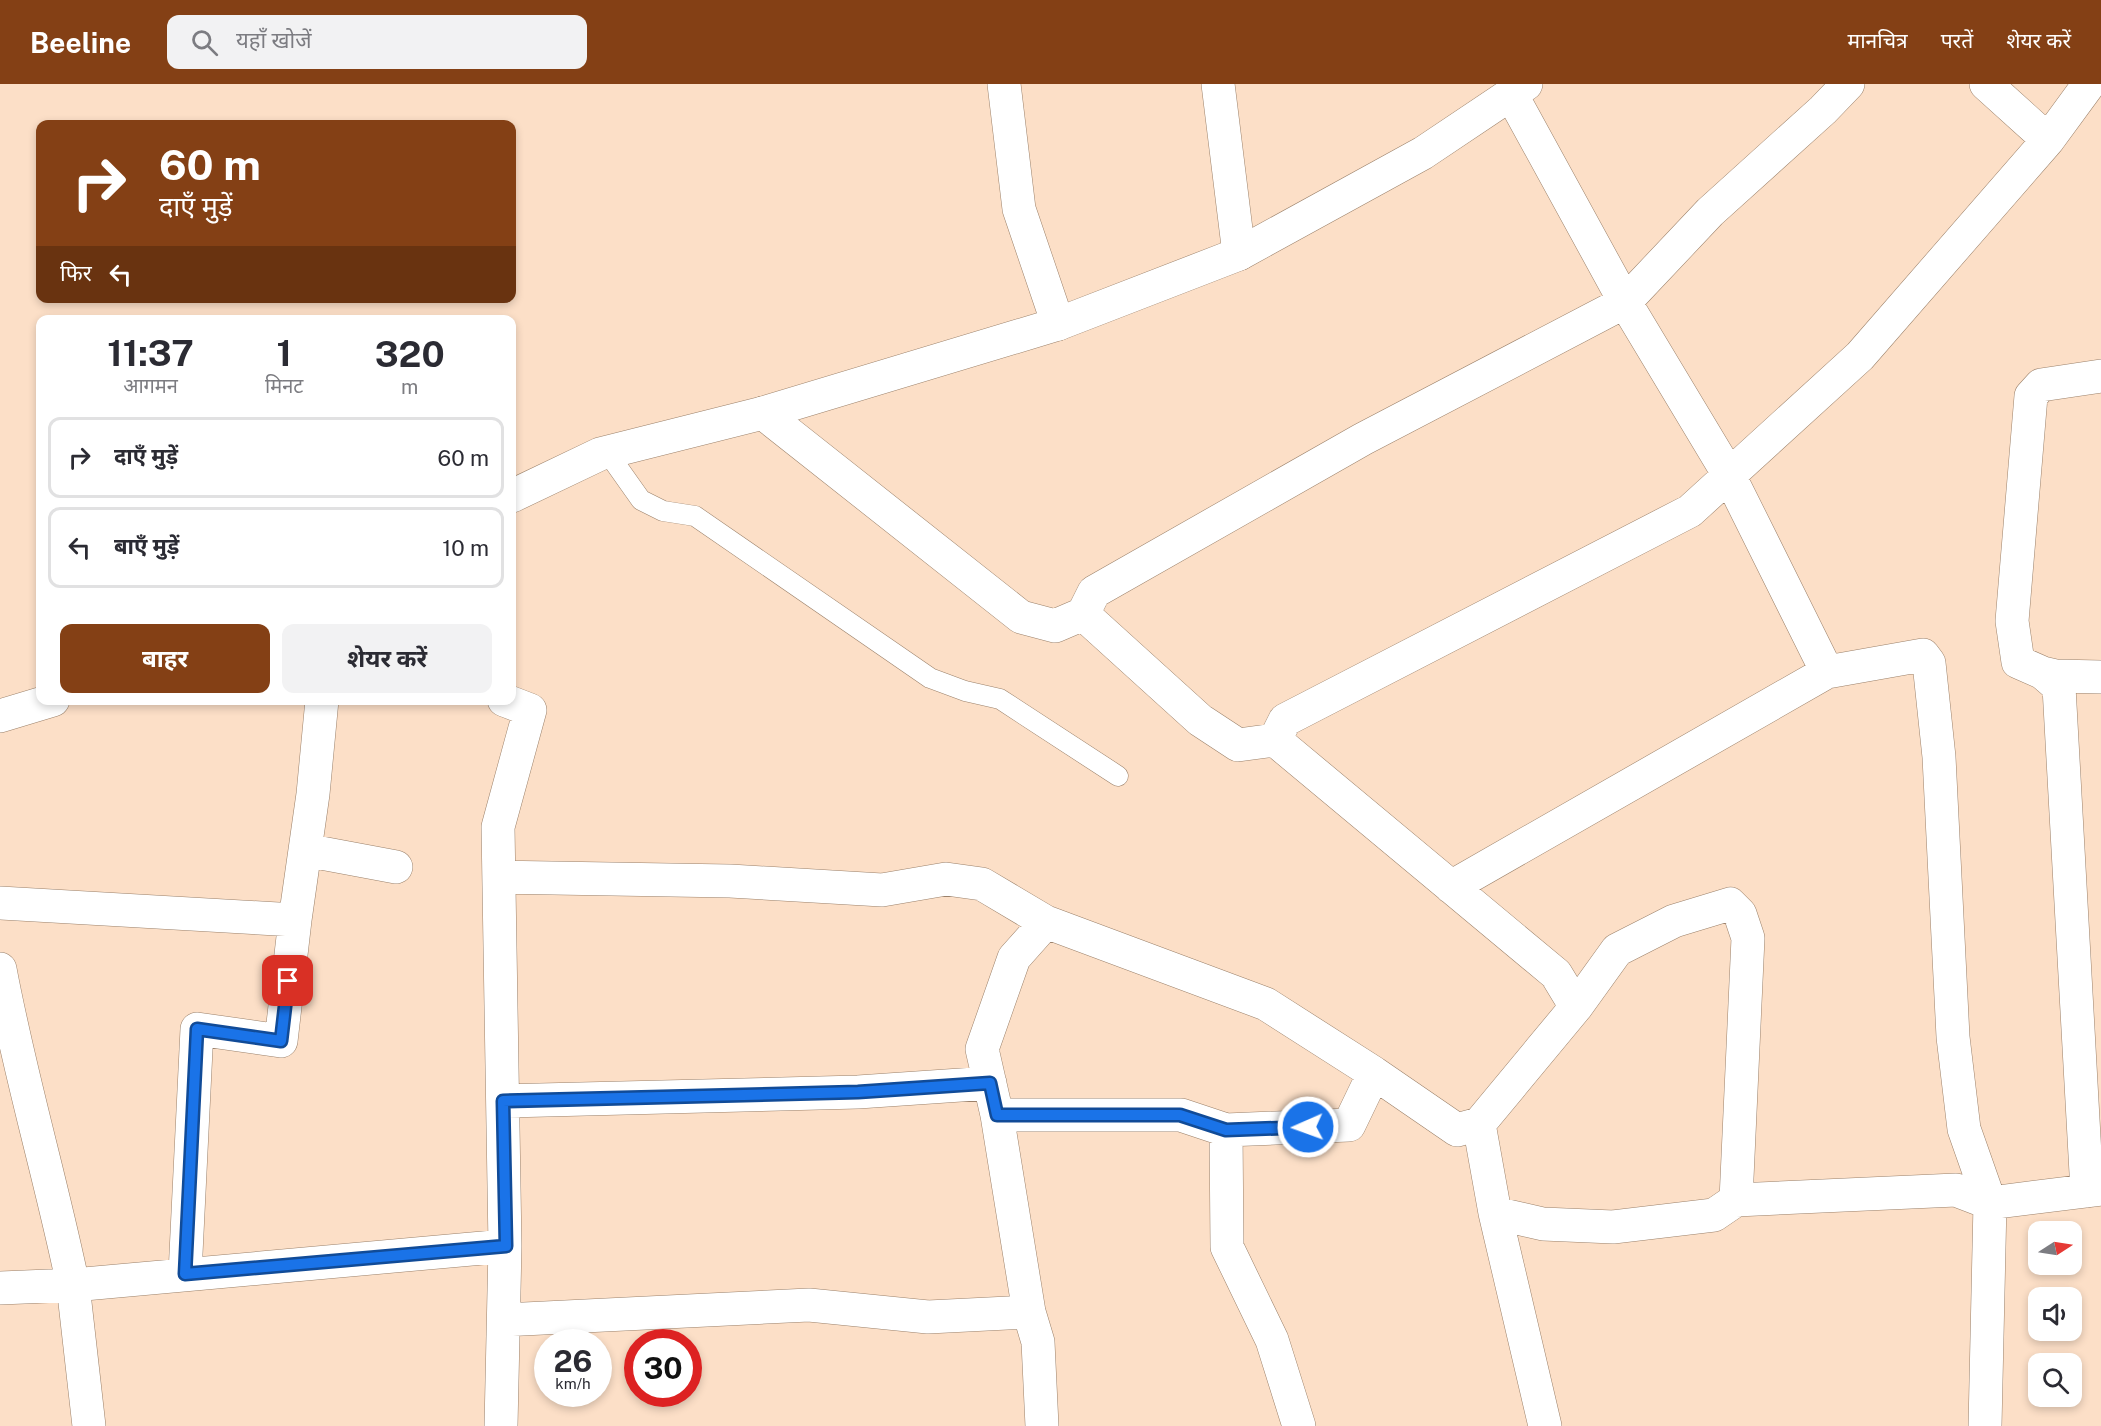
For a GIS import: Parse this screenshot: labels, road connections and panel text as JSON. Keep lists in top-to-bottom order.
{
  "north": "right",
  "page": {
    "header": "Beeline",
    "search": "यहाँ खोजें",
    "nav": ["मानचित्र", "परतें", "शेयर करें"],
    "turn": ["60 m", "दाएँ मुड़ें"],
    "then": "फिर",
    "eta": [
      "11:37",
      "आगमन",
      "1",
      "मिनट",
      "320",
      "m"
    ],
    "list": [
      {
        "name": "दाएँ मुड़ें",
        "value": "60 m"
      },
      {
        "name": "बाएँ मुड़ें",
        "value": "10 m"
      }
    ],
    "buttons": ["बाहर", "शेयर करें"],
    "speed": "26 km/h",
    "limit": "30"
  }
}
